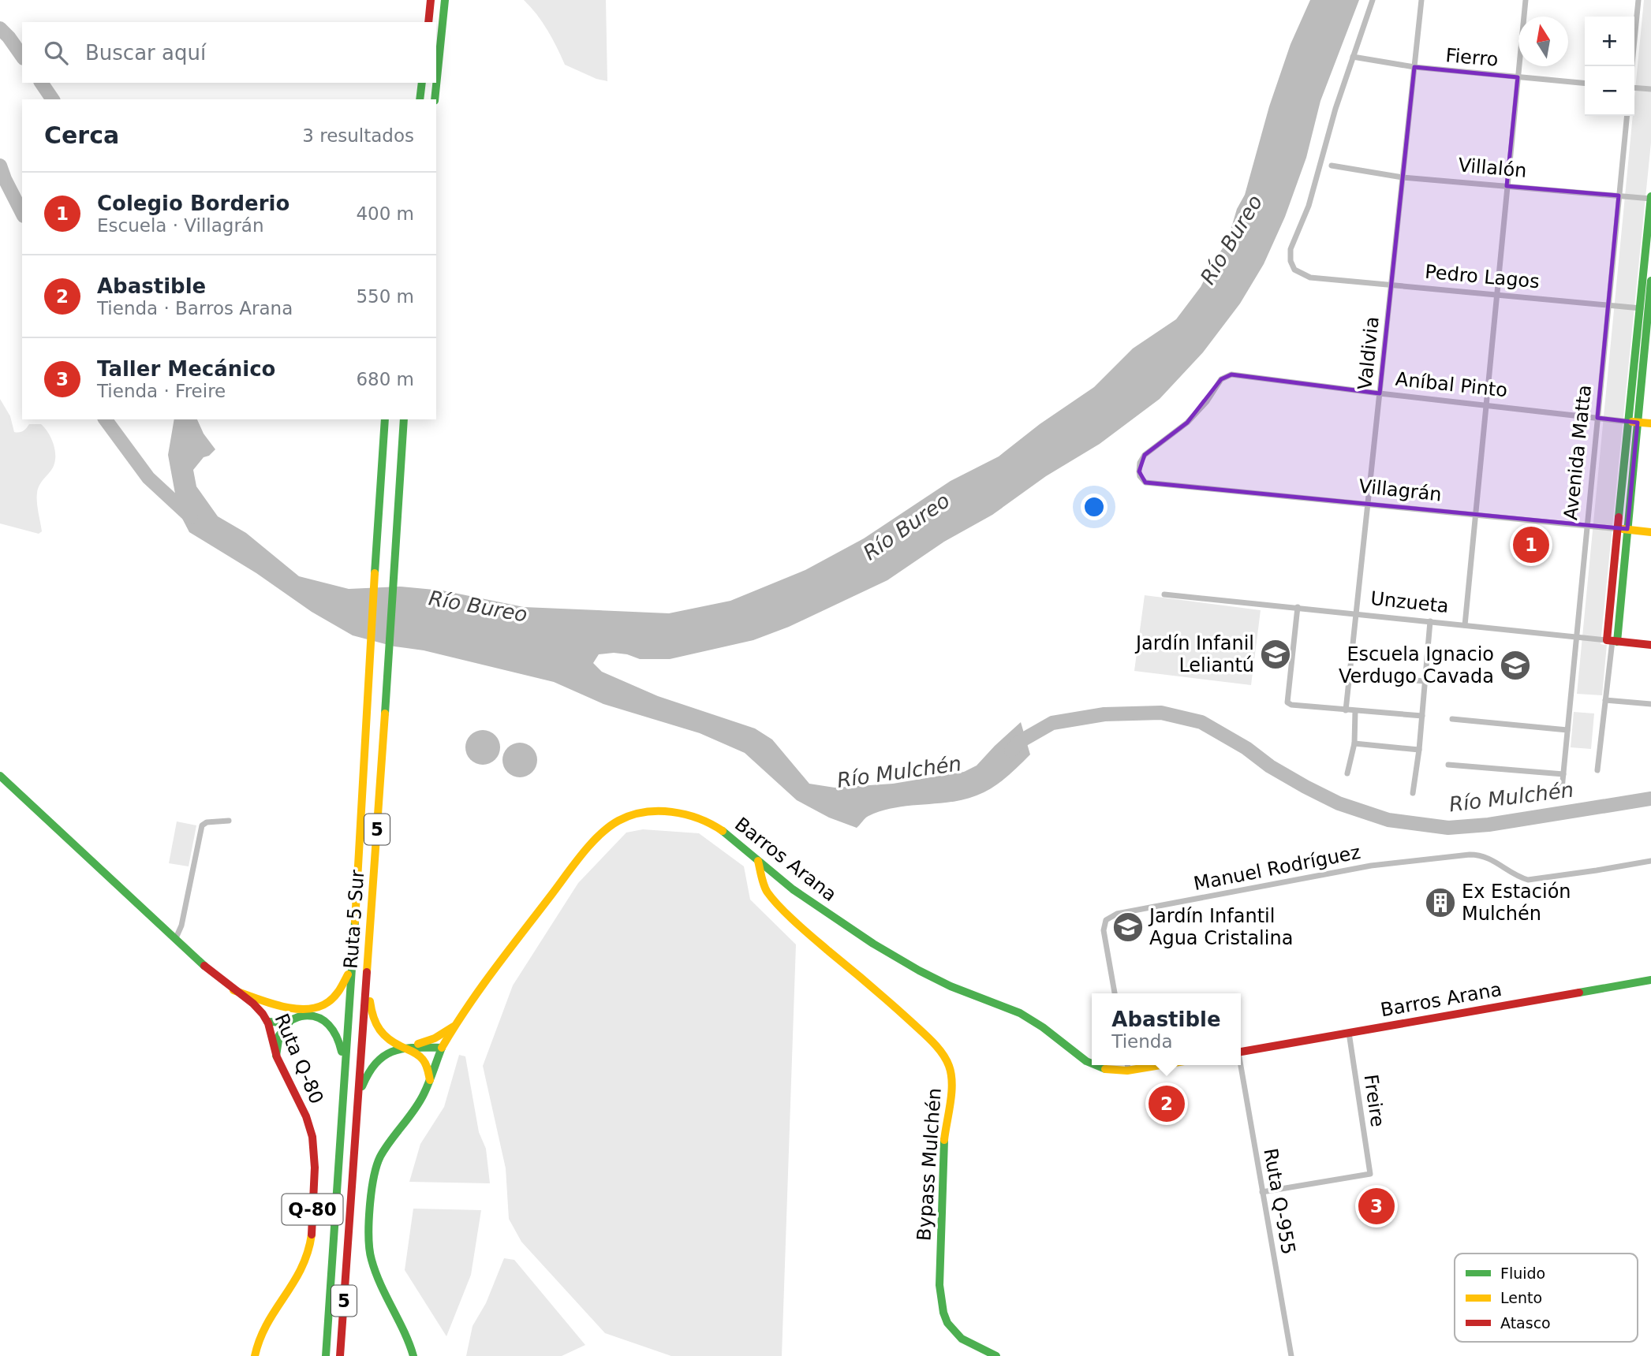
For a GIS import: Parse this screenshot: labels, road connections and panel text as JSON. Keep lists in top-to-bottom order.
{
  "streets": {
    "main road": [
      "Aníbal Pinto",
      "Villagrán",
      "Unzueta",
      "5",
      "Barros Arana",
      "Ruta 5 Sur",
      "Ruta Q-80",
      "Bypass Mulchén",
      "Q-80"
    ],
    "street": [
      "Fierro",
      "Villalón",
      "Pedro Lagos",
      "Valdivia",
      "Avenida Matta",
      "Manuel Rodríguez",
      "Freire",
      "Ruta Q-955"
    ]
  },
  "crossings": [
    ["Fierro", "Pedro Lagos"],
    ["Fierro", "Valdivia"],
    ["Villalón", "Valdivia"],
    ["Villalón", "Avenida Matta"],
    ["Pedro Lagos", "Valdivia"],
    ["Pedro Lagos", "Avenida Matta"],
    ["Valdivia", "Aníbal Pinto"],
    ["Valdivia", "Villagrán"],
    ["Valdivia", "Unzueta"],
    ["Aníbal Pinto", "Avenida Matta"],
    ["Aníbal Pinto", "Villagrán"],
    ["Avenida Matta", "Villagrán"],
    ["Avenida Matta", "Unzueta"],
    ["Barros Arana", "Freire"],
    ["Barros Arana", "Bypass Mulchén"],
    ["Freire", "Ruta Q-955"]
  ],
  "water": ["Río Bureo", "Río Mulchén"],
  "places": {
    "school or university": ["Jardín Infanil Leliantú", "Escuela Ignacio Verdugo Cavada", "Jardín Infantil Agua Cristalina"],
    "building": ["Ex Estación Mulchén"]
  },
  "legend": ["Fluido", "Lento", "Atasco"],
  "north": "top",
  "page": {
    "map_buttons": ["+", "−"],
    "search": "Buscar aquí",
    "heading": ["Cerca", "3 resultados"],
    "list": [
      {
        "mark": "1",
        "name": "Colegio Borderio",
        "note": "Escuela · Villagrán",
        "value": "400 m"
      },
      {
        "mark": "2",
        "name": "Abastible",
        "note": "Tienda · Barros Arana",
        "value": "550 m"
      },
      {
        "mark": "3",
        "name": "Taller Mecánico",
        "note": "Tienda · Freire",
        "value": "680 m"
      }
    ],
    "pins": ["1", "2", "3"],
    "popup": ["Abastible", "Tienda"]
  }
}
